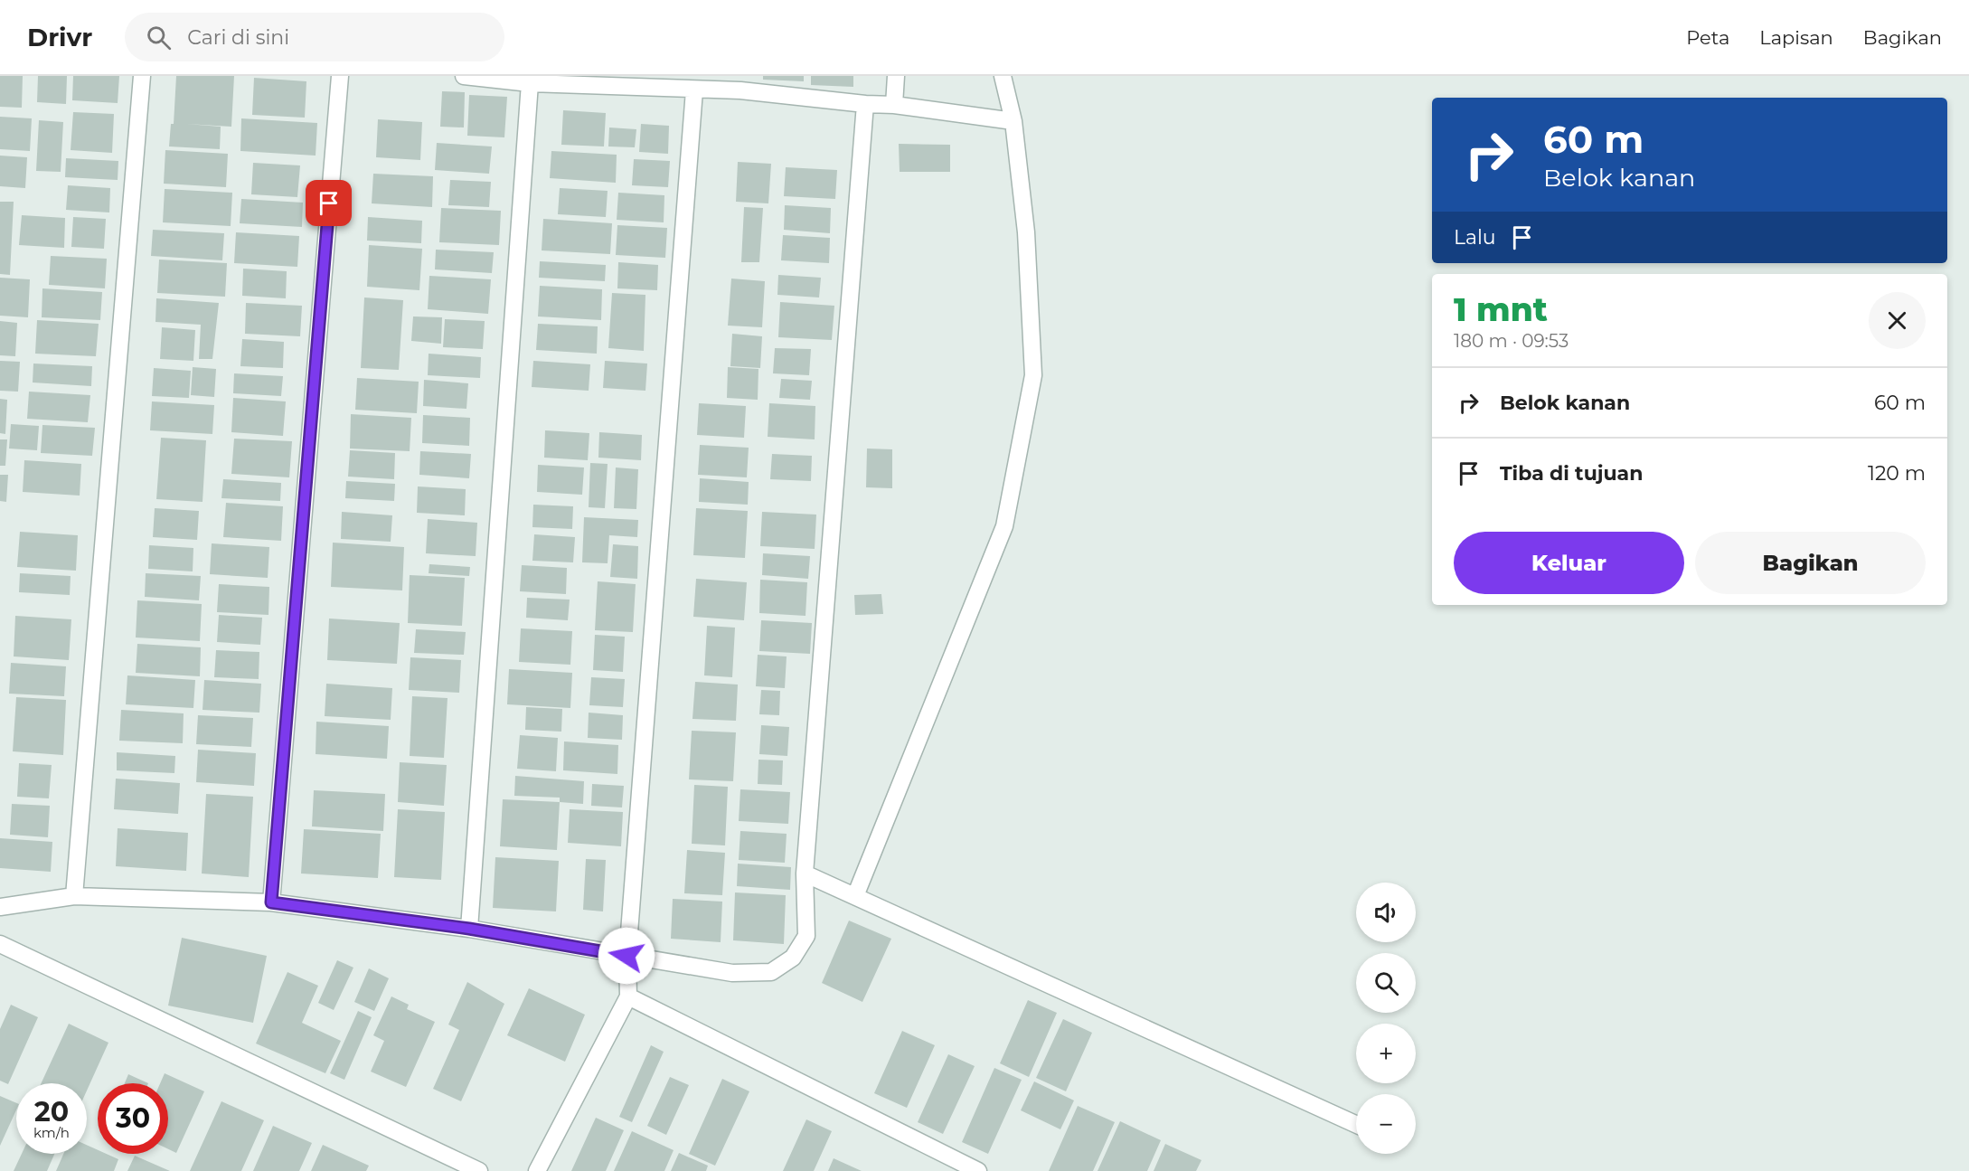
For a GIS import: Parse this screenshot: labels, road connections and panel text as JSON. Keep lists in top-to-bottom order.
{
  "page": {
    "header": "Drivr",
    "search": "Cari di sini",
    "nav": ["Peta", "Lapisan", "Bagikan"],
    "turn": ["60 m", "Belok kanan"],
    "then": "Lalu",
    "heading": ["1 mnt", "180 m · 09:53"],
    "list": [
      {
        "name": "Belok kanan",
        "value": "60 m"
      },
      {
        "name": "Tiba di tujuan",
        "value": "120 m"
      }
    ],
    "buttons": ["Keluar", "Bagikan"],
    "map_buttons": ["+", "−"],
    "speed": "20 km/h",
    "limit": "30"
  }
}
